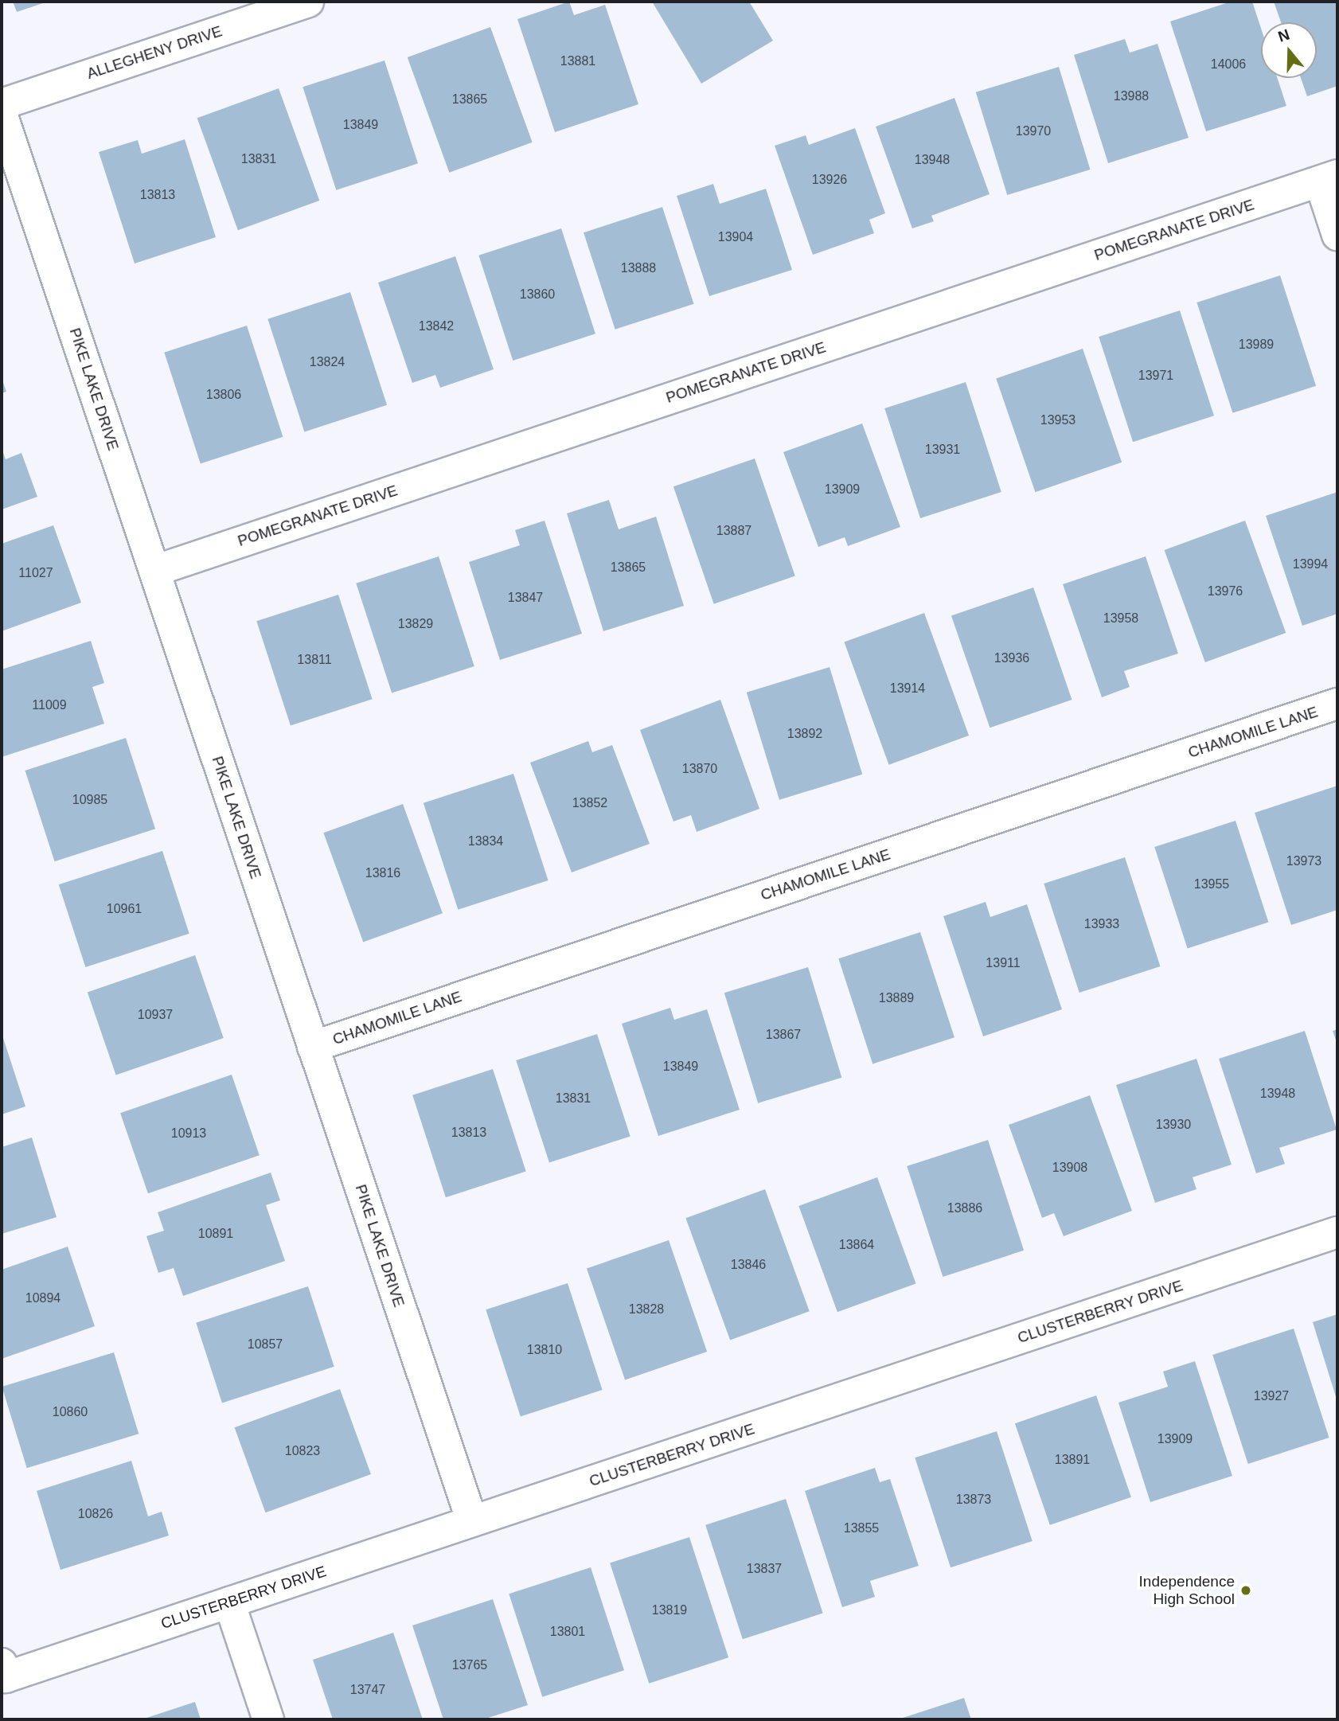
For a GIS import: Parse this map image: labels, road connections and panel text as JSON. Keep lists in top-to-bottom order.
{
  "streets": {
    "street": [
      "ALLEGHENY DRIVE",
      "POMEGRANATE DRIVE",
      "PIKE LAKE DRIVE",
      "CHAMOMILE LANE",
      "CLUSTERBERRY DRIVE"
    ]
  },
  "crossings": [
    ["POMEGRANATE DRIVE", "PIKE LAKE DRIVE"],
    ["PIKE LAKE DRIVE", "CHAMOMILE LANE"],
    ["PIKE LAKE DRIVE", "CLUSTERBERRY DRIVE"]
  ],
  "places": ["Independence High School"],
  "house_numbers": [
    "13881",
    "14006",
    "13988",
    "13865",
    "13849",
    "13970",
    "13831",
    "13948",
    "13926",
    "13813",
    "13904",
    "13888",
    "13860",
    "13842",
    "13989",
    "13824",
    "13971",
    "13806",
    "13953",
    "13931",
    "13909",
    "13887",
    "13994",
    "13865",
    "11027",
    "13976",
    "13847",
    "13958",
    "13829",
    "13936",
    "13811",
    "13914",
    "11009",
    "13892",
    "13870",
    "10985",
    "13852",
    "13834",
    "13973",
    "13816",
    "13955",
    "10961",
    "13933",
    "13911",
    "13889",
    "10937",
    "13867",
    "13849",
    "13948",
    "13831",
    "13930",
    "13813",
    "10913",
    "13908",
    "13886",
    "10891",
    "13864",
    "13846",
    "10894",
    "13828",
    "10857",
    "13810",
    "13927",
    "10860",
    "13909",
    "10823",
    "13891",
    "13873",
    "10826",
    "13855",
    "13837",
    "13819",
    "13801",
    "13765",
    "13747"
  ],
  "north": "top"
}
